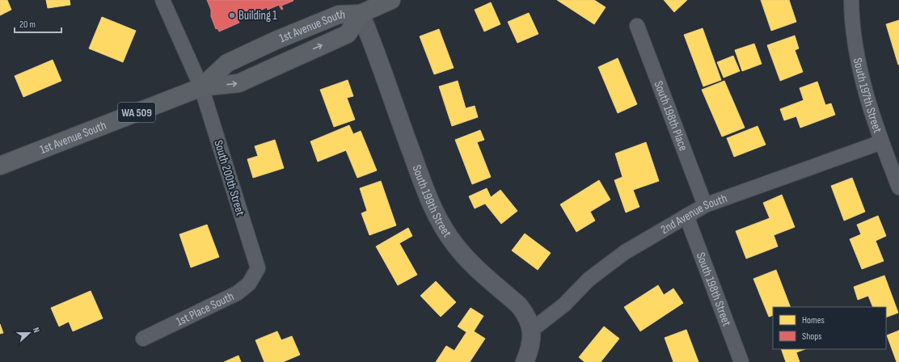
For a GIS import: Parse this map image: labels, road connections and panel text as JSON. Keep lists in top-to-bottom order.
{
  "streets": {
    "main road": ["1st Avenue South", "WA 509"],
    "street": [
      "South 197th Street",
      "South 198th Place",
      "South 200th Street",
      "South 199th Street",
      "2nd Avenue South",
      "South 198th Street",
      "1st Place South"
    ]
  },
  "crossings": [
    ["1st Avenue South", "South 200th Street"],
    ["1st Avenue South", "South 199th Street"],
    ["South 197th Street", "2nd Avenue South"],
    ["South 198th Place", "2nd Avenue South"],
    ["South 200th Street", "1st Place South"],
    ["South 199th Street", "2nd Avenue South"],
    ["2nd Avenue South", "South 198th Street"]
  ],
  "places": ["Building 1"],
  "legend": ["Homes", "Shops"],
  "scale_bar": "20 m",
  "north": "right"
}
